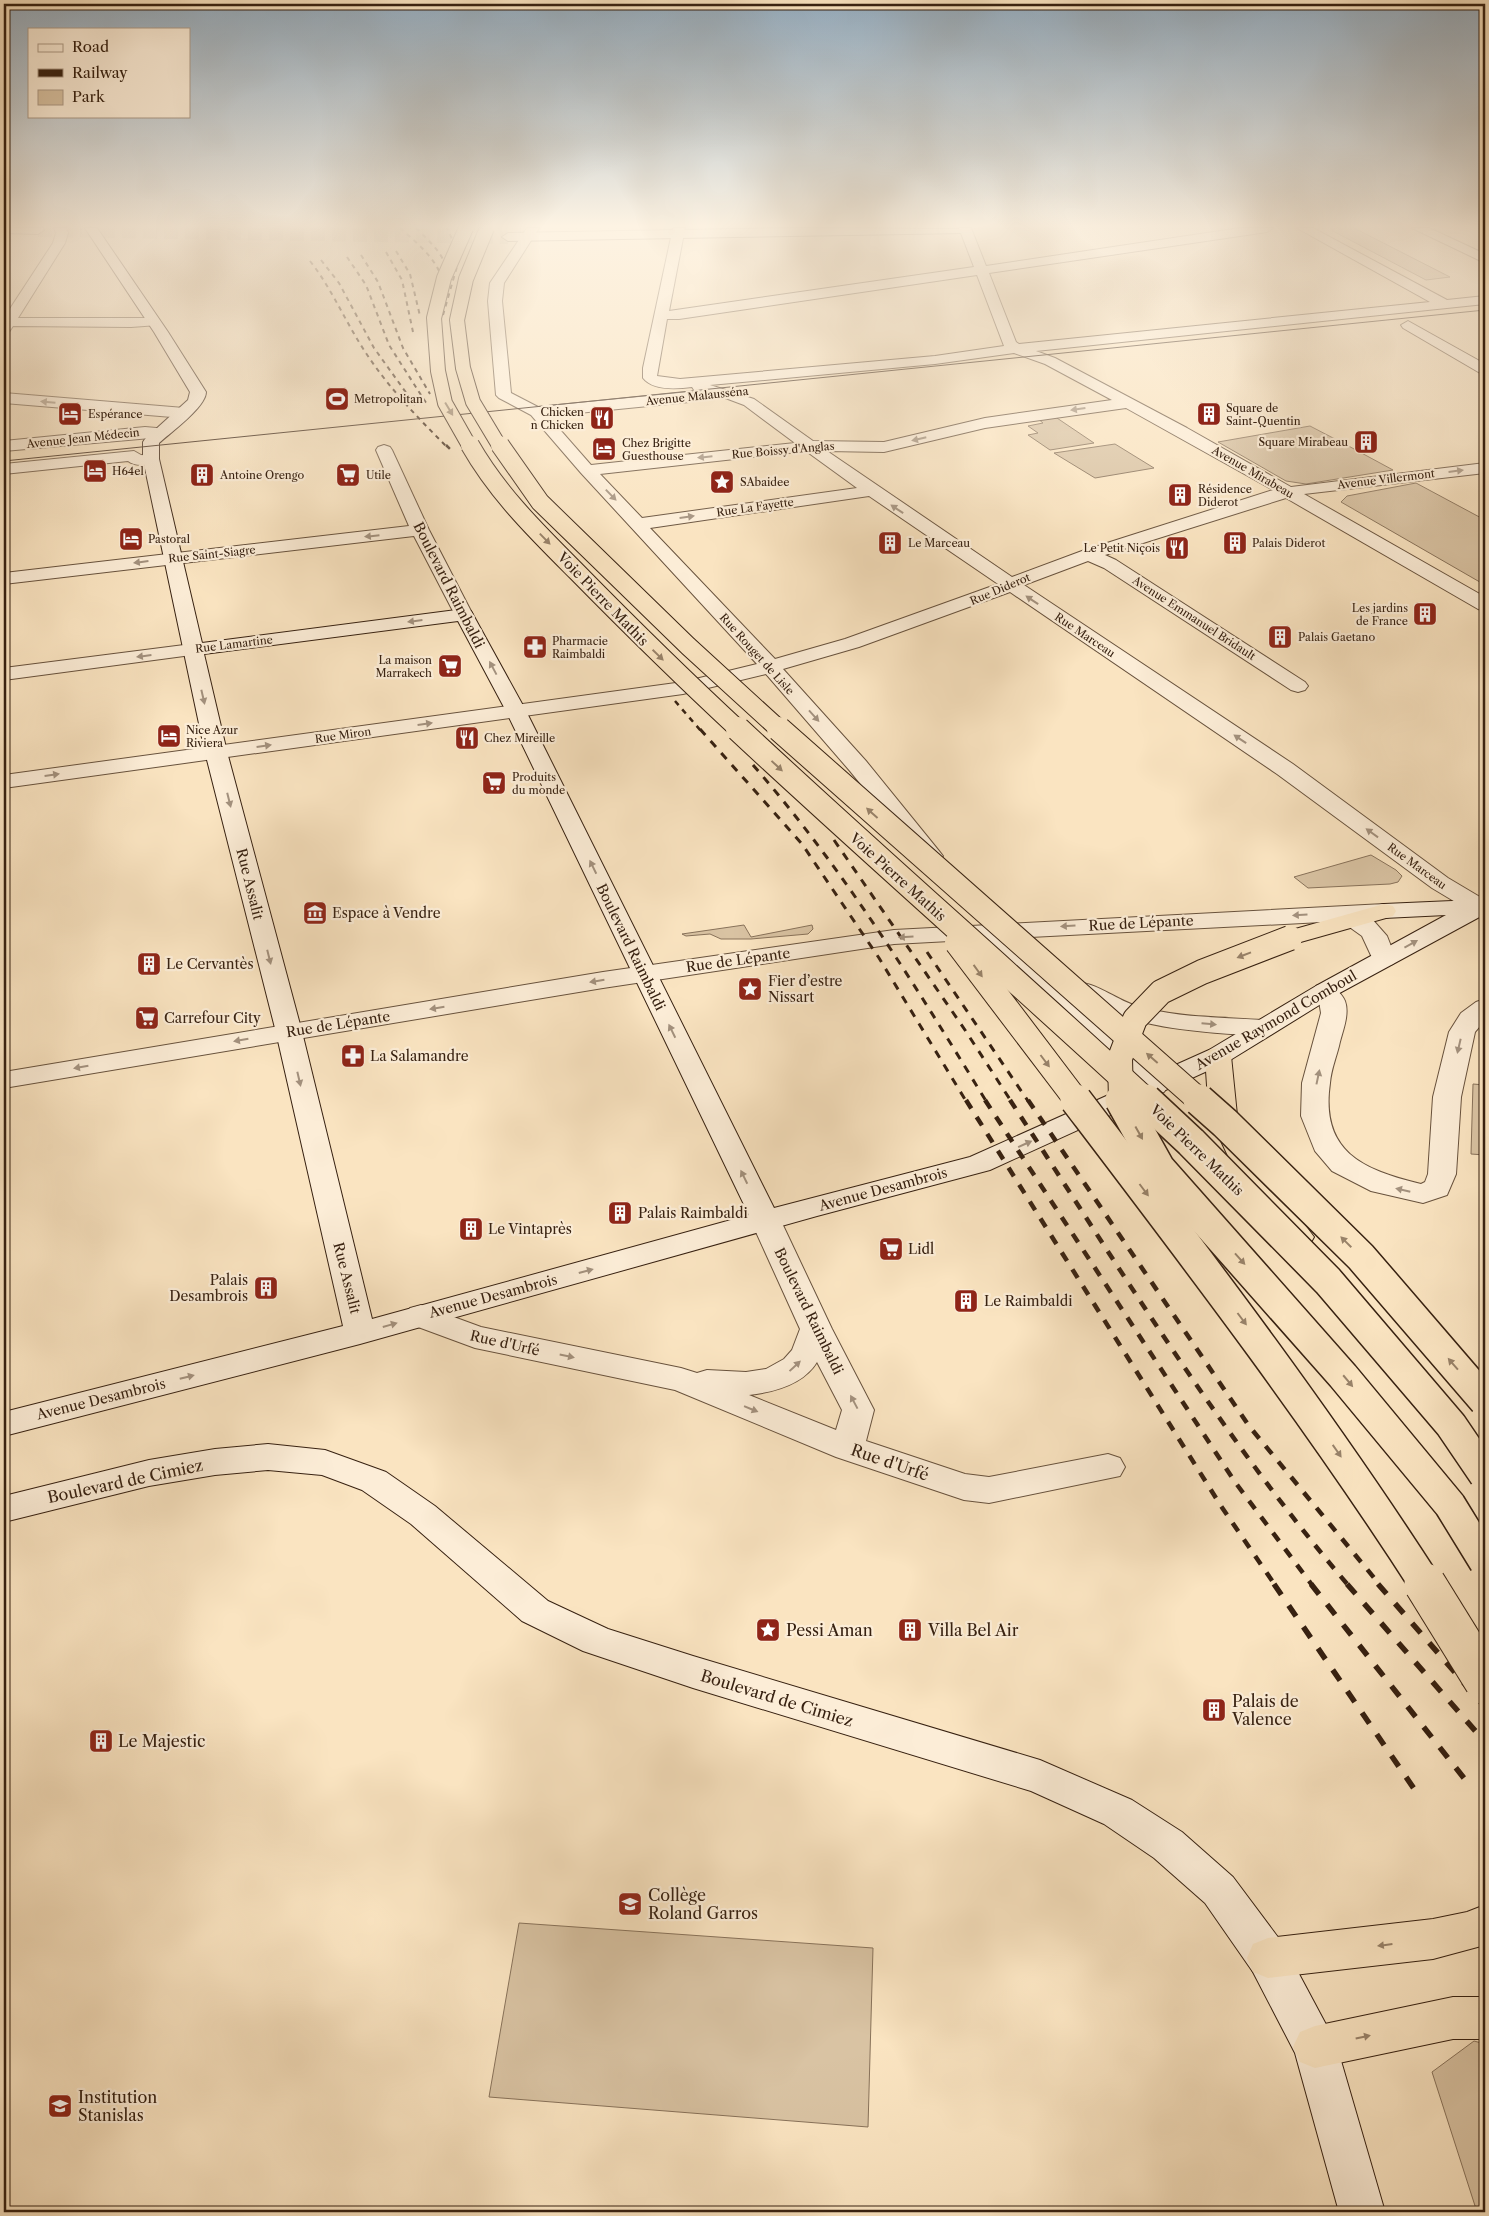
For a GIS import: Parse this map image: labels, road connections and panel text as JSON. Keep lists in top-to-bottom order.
{
  "streets": {
    "highway": ["Voie Pierre Mathis"],
    "street": [
      "Avenue Malausséna",
      "Avenue Jean Médecin",
      "Rue Boissy d'Anglas",
      "Avenue Mirabeau",
      "Avenue Villermont",
      "Rue La Fayette",
      "Rue Saint-Siagre",
      "Boulevard Raimbaldi",
      "Rue Diderot",
      "Avenue Emmanuel Bridault",
      "Rue Marceau",
      "Rue Lamartine",
      "Rue Rouget de Lisle",
      "Rue Miron",
      "Rue Assalit",
      "Rue de Lépante",
      "Avenue Raymond Comboul",
      "Avenue Desambrois",
      "Rue d'Urfé",
      "Boulevard de Cimiez"
    ]
  },
  "crossings": [
    ["Avenue Malausséna", "Avenue Mirabeau"],
    ["Avenue Malausséna", "Rue Marceau"],
    ["Avenue Malausséna", "Rue Rouget de Lisle"],
    ["Avenue Jean Médecin", "Rue Assalit"],
    ["Rue Boissy d'Anglas", "Avenue Mirabeau"],
    ["Rue Boissy d'Anglas", "Rue Marceau"],
    ["Rue Boissy d'Anglas", "Rue Rouget de Lisle"],
    ["Avenue Mirabeau", "Avenue Villermont"],
    ["Avenue Mirabeau", "Rue Diderot"],
    ["Avenue Villermont", "Rue Diderot"],
    ["Rue La Fayette", "Rue Marceau"],
    ["Rue La Fayette", "Rue Rouget de Lisle"],
    ["Rue Saint-Siagre", "Boulevard Raimbaldi"],
    ["Rue Saint-Siagre", "Rue Assalit"],
    ["Boulevard Raimbaldi", "Rue Lamartine"],
    ["Boulevard Raimbaldi", "Rue Miron"],
    ["Boulevard Raimbaldi", "Rue de Lépante"],
    ["Boulevard Raimbaldi", "Avenue Desambrois"],
    ["Boulevard Raimbaldi", "Rue d'Urfé"],
    ["Rue Diderot", "Avenue Emmanuel Bridault"],
    ["Rue Diderot", "Rue Marceau"],
    ["Rue Diderot", "Rue Rouget de Lisle"],
    ["Rue Diderot", "Rue Miron"],
    ["Rue Marceau", "Avenue Raymond Comboul"],
    ["Rue Lamartine", "Rue Assalit"],
    ["Rue Rouget de Lisle", "Rue de Lépante"],
    ["Rue Miron", "Rue Assalit"],
    ["Rue Assalit", "Rue de Lépante"],
    ["Rue Assalit", "Avenue Desambrois"],
    ["Rue de Lépante", "Avenue Raymond Comboul"],
    ["Avenue Raymond Comboul", "Avenue Desambrois"],
    ["Avenue Desambrois", "Rue d'Urfé"]
  ],
  "one_way": [
    "Rue Boissy d'Anglas",
    "Avenue Villermont",
    "Rue La Fayette",
    "Boulevard Raimbaldi",
    "Rue Marceau",
    "Rue Lamartine",
    "Rue Rouget de Lisle",
    "Rue Miron",
    "Rue Assalit",
    "Rue de Lépante",
    "Avenue Raymond Comboul",
    "Avenue Desambrois",
    "Rue d'Urfé"
  ],
  "places": {
    "sports": ["Metropolitan"],
    "hotel": [
      "Espérance",
      "Chez Brigitte Guesthouse",
      "H64el",
      "Pastoral",
      "Nice Azur Riviera"
    ],
    "building": [
      "Square de Saint-Quentin",
      "Square Mirabeau",
      "Antoine Orengo",
      "Résidence Diderot",
      "Le Marceau",
      "Palais Diderot",
      "Les jardins de France",
      "Palais Gaetano",
      "Le Cervantès",
      "Palais Raimbaldi",
      "Le Vintaprès",
      "Palais Desambrois",
      "Le Raimbaldi",
      "Villa Bel Air",
      "Palais de Valence",
      "Le Majestic"
    ],
    "restaurant": ["Chicken n Chicken", "Le Petit Niçois", "Chez Mireille"],
    "supermarket": [
      "Utile",
      "La maison Marrakech",
      "Produits du monde",
      "Carrefour City",
      "Lidl"
    ],
    "place": ["SAbaidee", "Fier d’estre Nissart", "Pessi Aman"],
    "pharmacy": ["Pharmacie Raimbaldi", "La Salamandre"],
    "museum": ["Espace à Vendre"],
    "school or university": ["Collège Roland Garros", "Institution Stanislas"]
  },
  "legend": ["Road", "Railway", "Park"]
}
